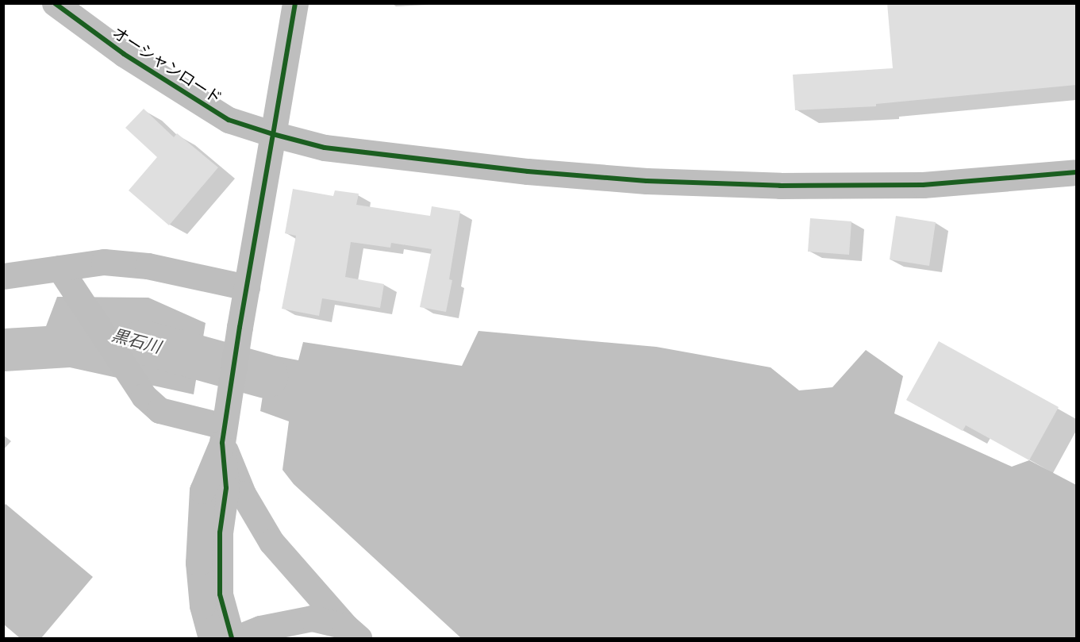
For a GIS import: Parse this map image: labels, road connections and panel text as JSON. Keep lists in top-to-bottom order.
{
  "streets": {
    "street": ["オーシャンロード"]
  },
  "water": ["黒石川"]
}
